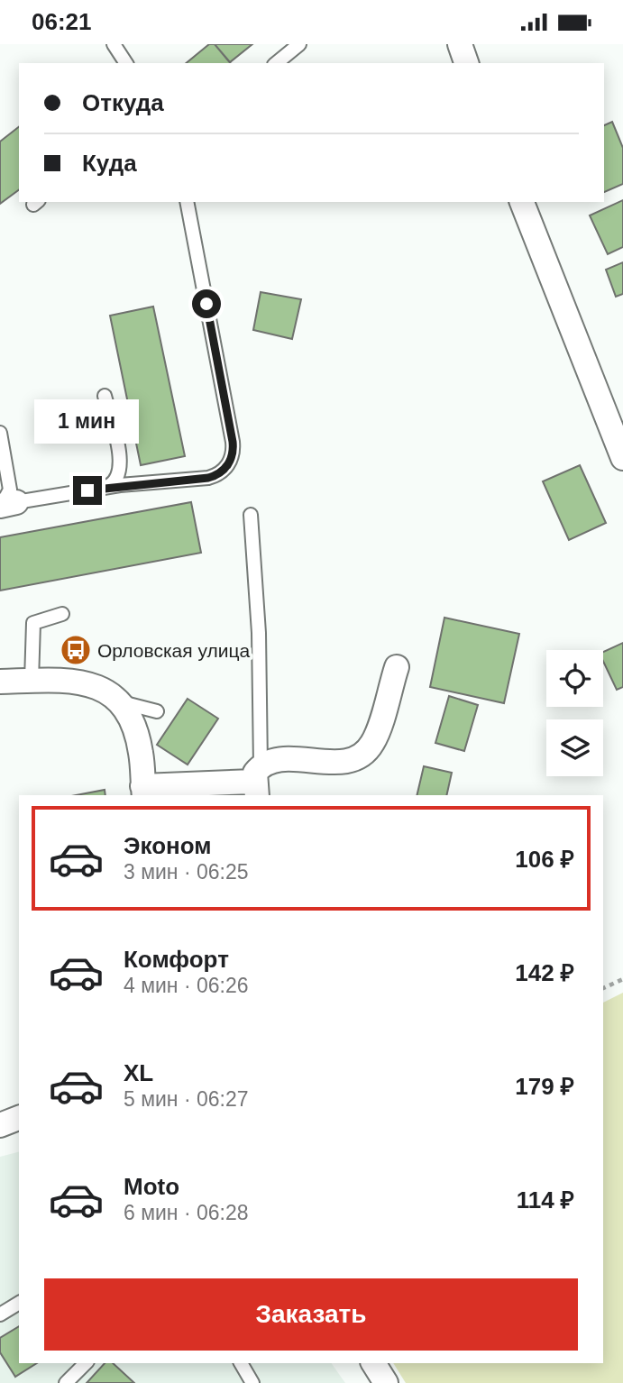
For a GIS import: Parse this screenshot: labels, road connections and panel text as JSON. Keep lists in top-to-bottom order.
{
  "places": {
    "bus stop": ["Орловская улица"]
  },
  "page": {
    "status": "06:21",
    "banner": ["Откуда", "Куда"],
    "bubble": "1 мин",
    "list": [
      {
        "name": "Эконом",
        "note": "3 мин · 06:25",
        "value": "106 ₽"
      },
      {
        "name": "Комфорт",
        "note": "4 мин · 06:26",
        "value": "142 ₽"
      },
      {
        "name": "XL",
        "note": "5 мин · 06:27",
        "value": "179 ₽"
      },
      {
        "name": "Moto",
        "note": "6 мин · 06:28",
        "value": "114 ₽"
      }
    ],
    "buttons": "Заказать"
  }
}
